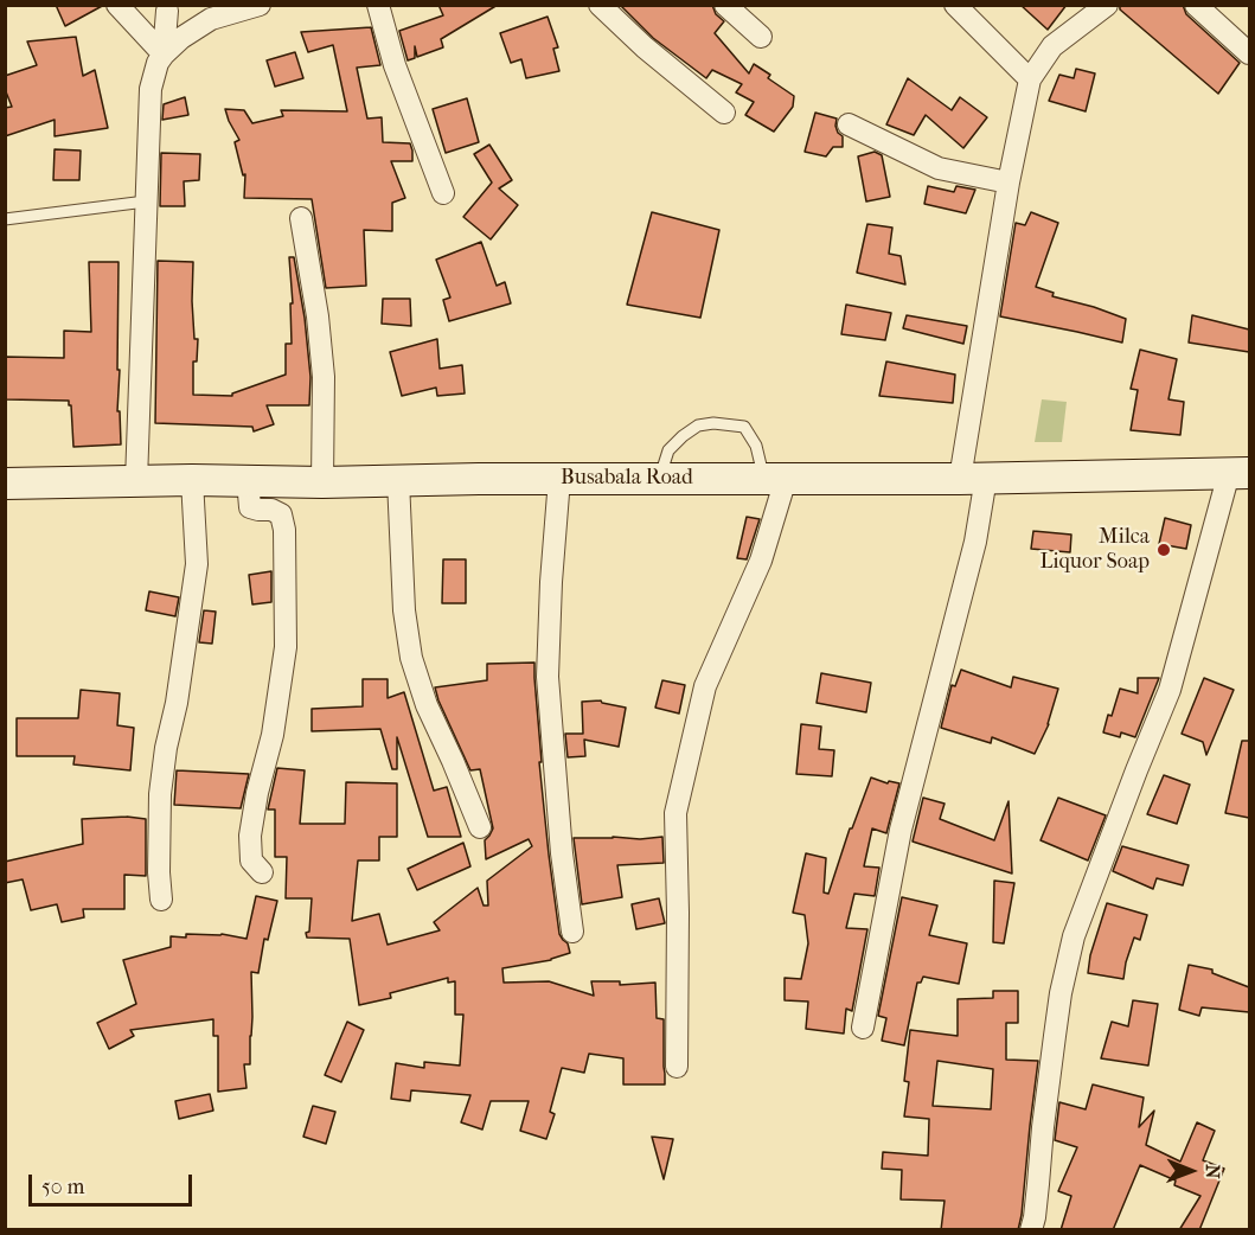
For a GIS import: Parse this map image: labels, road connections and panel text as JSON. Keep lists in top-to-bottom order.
{
  "streets": {
    "street": ["Busabala Road"]
  },
  "places": ["Milca Liquor Soap"],
  "scale_bar": "50 m",
  "north": "right"
}
